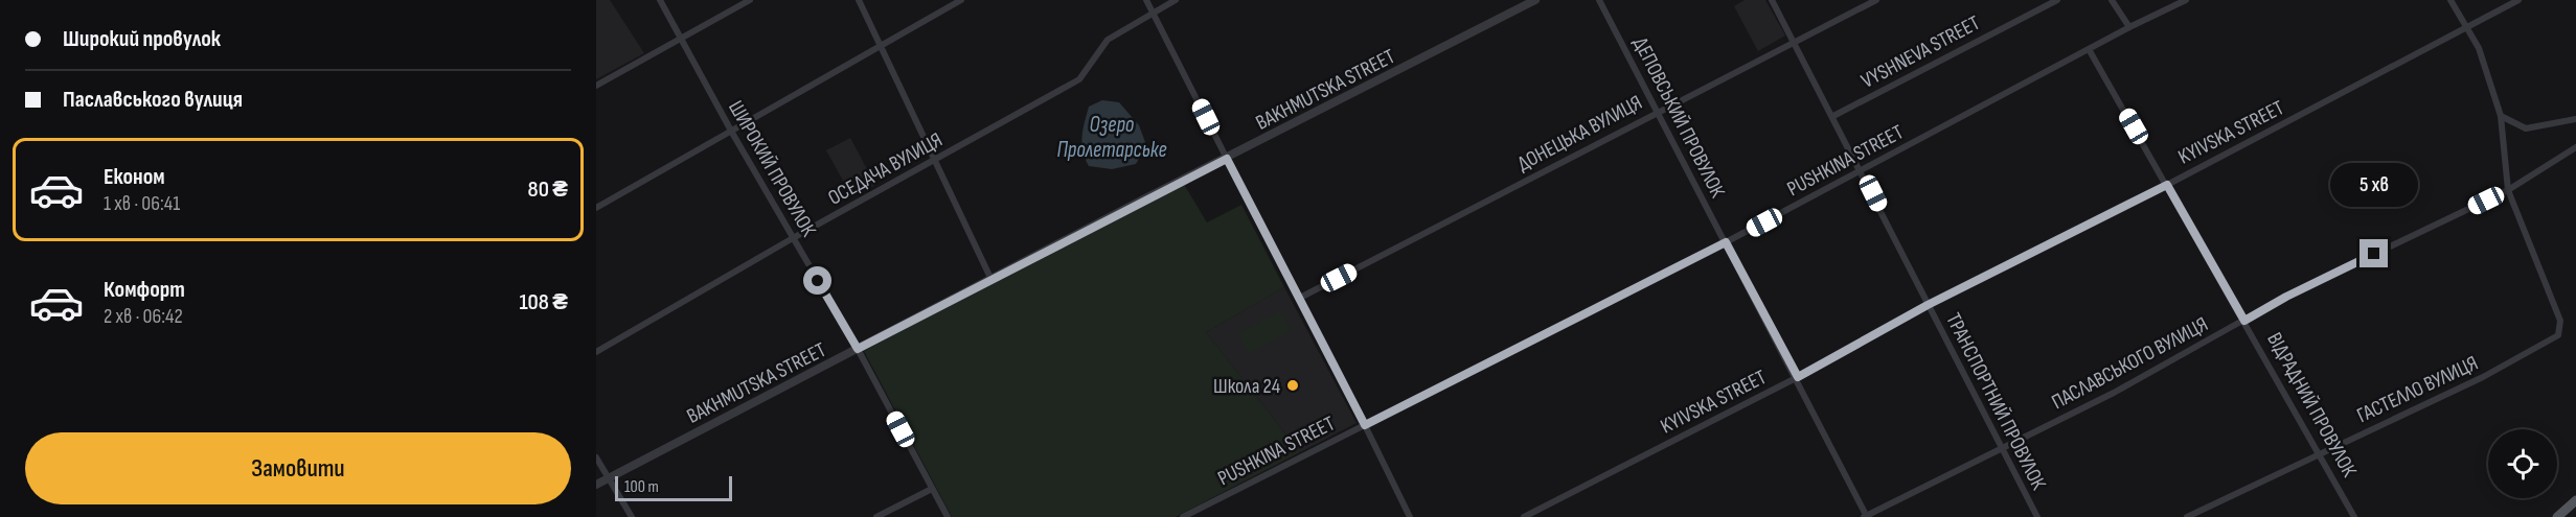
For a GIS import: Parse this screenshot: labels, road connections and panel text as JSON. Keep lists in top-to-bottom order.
{
  "streets": {
    "street": [
      "VYSHNEVA STREET",
      "BAKHMUTSKA STREET",
      "ДЕПОВСЬКИЙ ПРОВУЛОК",
      "KYIVSKA STREET",
      "ДОНЕЦЬКА ВУЛИЦЯ",
      "PUSHKINA STREET",
      "ШИРОКИЙ ПРОВУЛОК",
      "ОСЕДАЧА ВУЛИЦЯ",
      "ПАСЛАВСЬКОГО ВУЛИЦЯ",
      "ГАСТЕЛЛО ВУЛИЦЯ",
      "ТРАНСПОРТНИЙ ПРОВУЛОК",
      "ВІДРАДНИЙ ПРОВУЛОК"
    ]
  },
  "crossings": [
    ["VYSHNEVA STREET", "ТРАНСПОРТНИЙ ПРОВУЛОК"],
    ["BAKHMUTSKA STREET", "ШИРОКИЙ ПРОВУЛОК"],
    ["ДЕПОВСЬКИЙ ПРОВУЛОК", "KYIVSKA STREET"],
    ["ДЕПОВСЬКИЙ ПРОВУЛОК", "ДОНЕЦЬКА ВУЛИЦЯ"],
    ["ДЕПОВСЬКИЙ ПРОВУЛОК", "PUSHKINA STREET"],
    ["ДЕПОВСЬКИЙ ПРОВУЛОК", "ПАСЛАВСЬКОГО ВУЛИЦЯ"],
    ["KYIVSKA STREET", "ТРАНСПОРТНИЙ ПРОВУЛОК"],
    ["KYIVSKA STREET", "ВІДРАДНИЙ ПРОВУЛОК"],
    ["ДОНЕЦЬКА ВУЛИЦЯ", "ТРАНСПОРТНИЙ ПРОВУЛОК"],
    ["PUSHKINA STREET", "ТРАНСПОРТНИЙ ПРОВУЛОК"],
    ["PUSHKINA STREET", "ВІДРАДНИЙ ПРОВУЛОК"],
    ["ШИРОКИЙ ПРОВУЛОК", "ОСЕДАЧА ВУЛИЦЯ"],
    ["ПАСЛАВСЬКОГО ВУЛИЦЯ", "ГАСТЕЛЛО ВУЛИЦЯ"],
    ["ПАСЛАВСЬКОГО ВУЛИЦЯ", "ТРАНСПОРТНИЙ ПРОВУЛОК"],
    ["ПАСЛАВСЬКОГО ВУЛИЦЯ", "ВІДРАДНИЙ ПРОВУЛОК"],
    ["ГАСТЕЛЛО ВУЛИЦЯ", "ВІДРАДНИЙ ПРОВУЛОК"]
  ],
  "water": ["Озеро Пролетарське"],
  "places": ["Школа 24"],
  "scale_bar": "100 m",
  "page": {
    "banner": ["Широкий провулок", "Паславського вулиця"],
    "list": [
      {
        "name": "Економ",
        "note": "1 хв · 06:41",
        "value": "80 ₴"
      },
      {
        "name": "Комфорт",
        "note": "2 хв · 06:42",
        "value": "108 ₴"
      }
    ],
    "bubble": "5 хв",
    "buttons": "Замовити",
    "scale": "100 m"
  }
}
